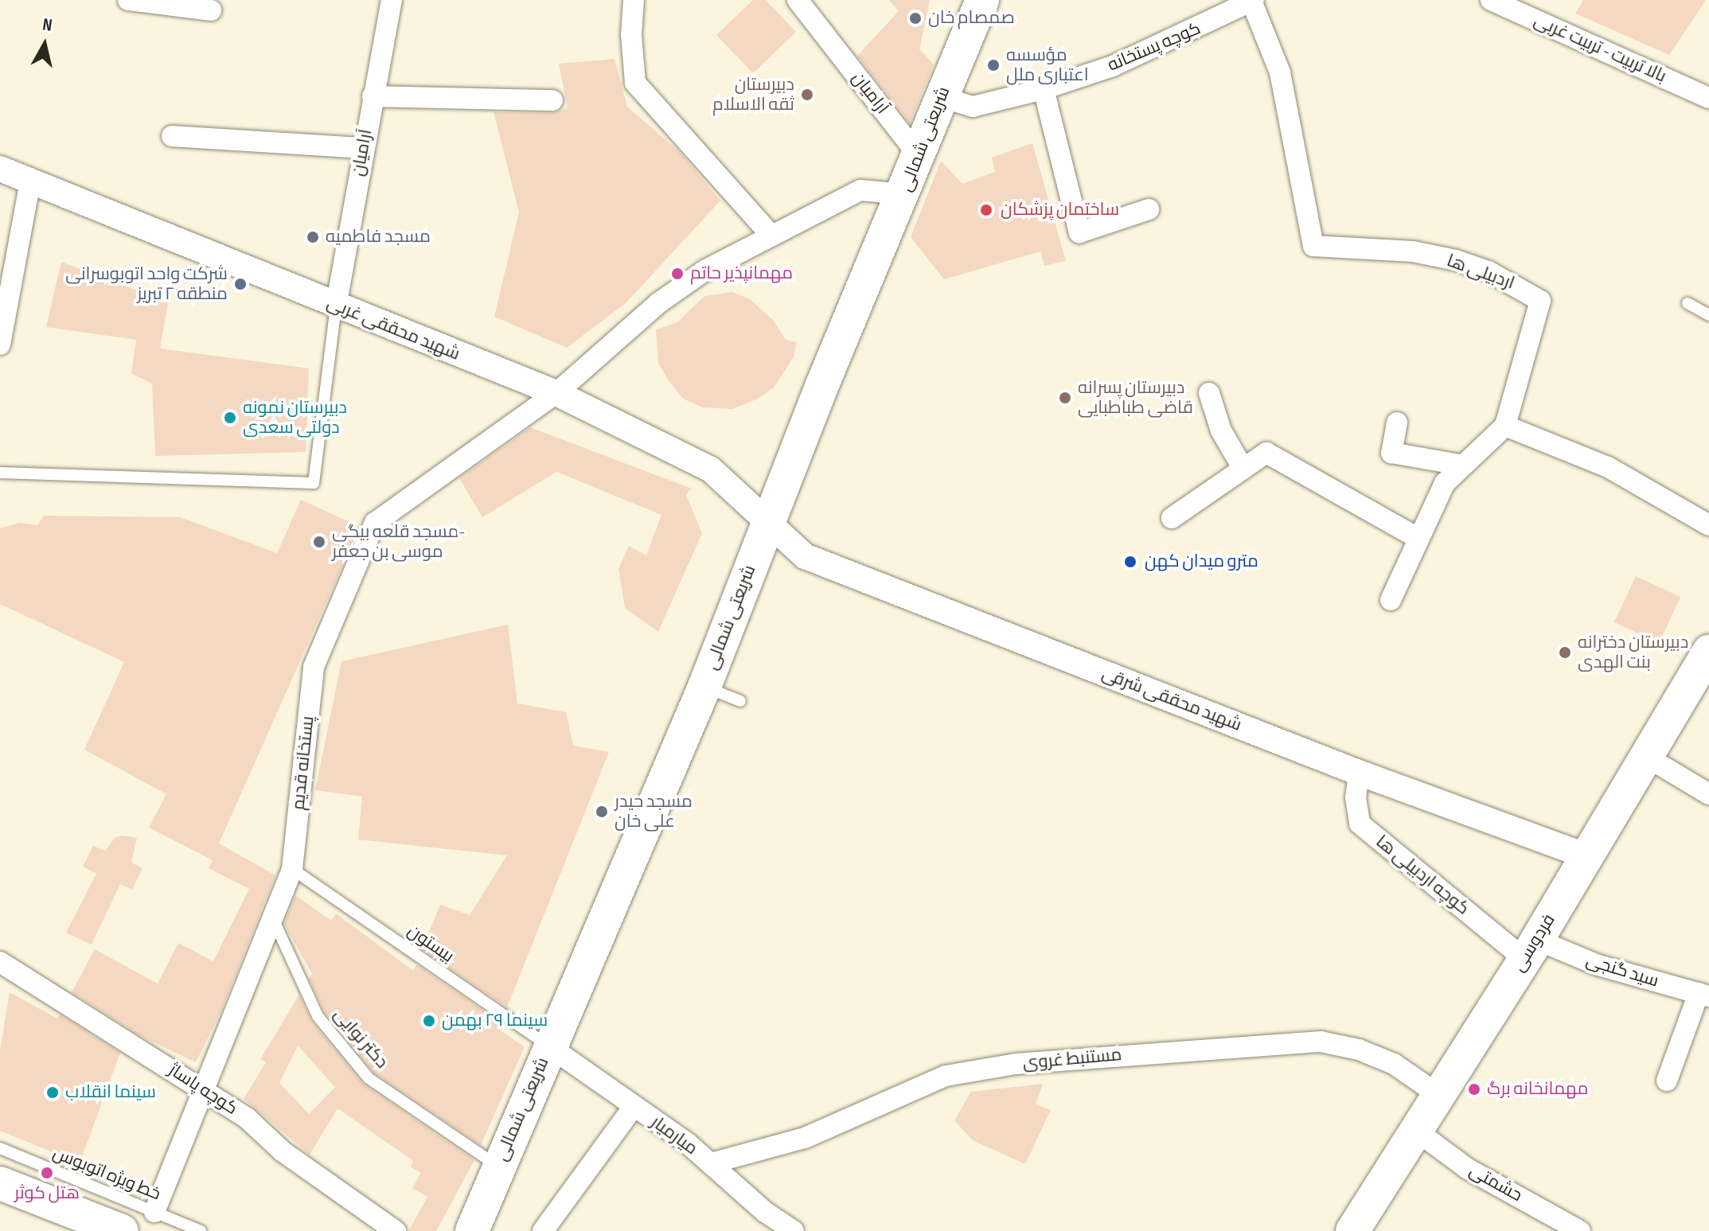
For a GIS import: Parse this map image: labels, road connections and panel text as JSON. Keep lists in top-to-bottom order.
{
  "streets": {
    "main road": ["شریعتی شمالی", "فردوسی"],
    "street": [
      "کوچه پستخانه",
      "بالا تربیت - تربیت غربی",
      "آرامیان",
      "اردبیلی ها",
      "شهید محققی غربی",
      "شهید محققی شرقی",
      "پستخانه قدیم",
      "کوچه اردبیلی ها",
      "سید گنجی",
      "مستنبط غروی",
      "کوچه پاساژ",
      "میارمیار",
      "حشمتی"
    ],
    "lane": ["بیستون", "دکتر نوایی", "خط ویژه اتوبوس"]
  },
  "crossings": [
    ["کوچه پستخانه", "شریعتی شمالی"],
    ["کوچه پستخانه", "اردبیلی ها"],
    ["آرامیان", "شریعتی شمالی"],
    ["آرامیان", "شهید محققی غربی"],
    ["شریعتی شمالی", "شهید محققی غربی"],
    ["شریعتی شمالی", "شهید محققی شرقی"],
    ["شریعتی شمالی", "پستخانه قدیم"],
    ["شریعتی شمالی", "بیستون"],
    ["شریعتی شمالی", "دکتر نوایی"],
    ["شریعتی شمالی", "میارمیار"],
    ["شهید محققی غربی", "شهید محققی شرقی"],
    ["شهید محققی غربی", "پستخانه قدیم"],
    ["شهید محققی شرقی", "کوچه اردبیلی ها"],
    ["شهید محققی شرقی", "فردوسی"],
    ["پستخانه قدیم", "بیستون"],
    ["پستخانه قدیم", "دکتر نوایی"],
    ["پستخانه قدیم", "کوچه پاساژ"],
    ["پستخانه قدیم", "خط ویژه اتوبوس"],
    ["کوچه اردبیلی ها", "فردوسی"],
    ["کوچه اردبیلی ها", "سید گنجی"],
    ["فردوسی", "سید گنجی"],
    ["فردوسی", "مستنبط غروی"],
    ["فردوسی", "حشمتی"],
    ["بیستون", "میارمیار"],
    ["مستنبط غروی", "میارمیار"]
  ],
  "places": [
    "صمصام خان",
    "مؤسسه اعتباری ملل",
    "دبیرستان ثقه الاسلام",
    "ساختمان پزشکان",
    "مسجد فاطمیه",
    "مهمانپذیر حاتم",
    "شرکت واحد اتوبوسرانی منطقه ۲ تبریز",
    "دبیرستان پسرانه قاضی طباطبایی",
    "دبیرستان نمونه دولتی سعدی",
    "مسجد قلعه بیگی- موسی بن جعفر",
    "مترو میدان کهن",
    "دبیرستان دخترانه بنت الهدی",
    "مسجد حیدر علی خان",
    "سینما ۲۹ بهمن",
    "مهمانخانه برگ",
    "سینما انقلاب",
    "هتل کوثر"
  ],
  "north": "top"
}
